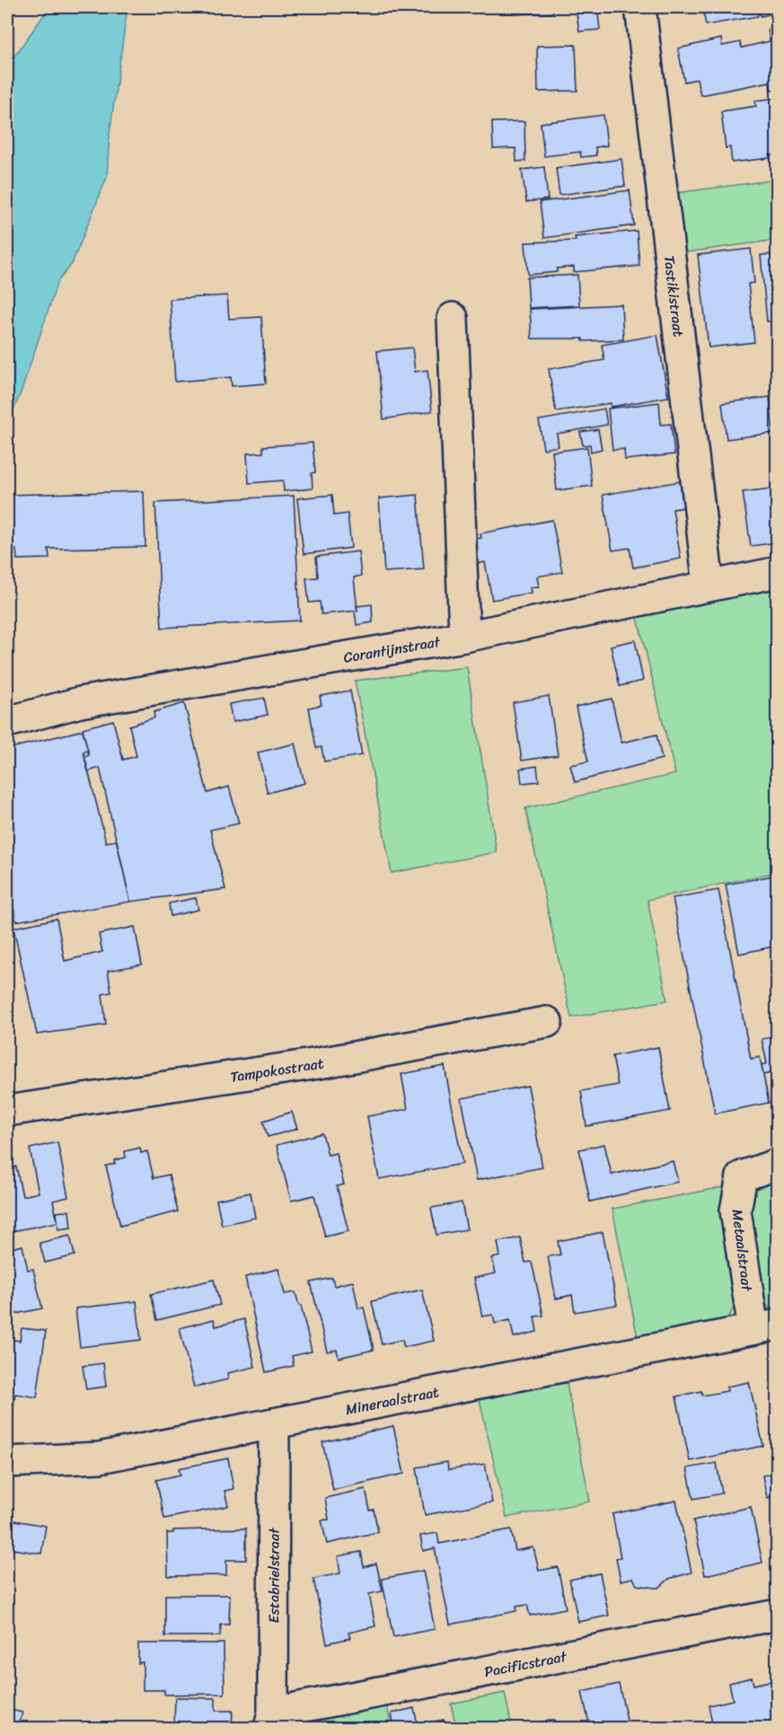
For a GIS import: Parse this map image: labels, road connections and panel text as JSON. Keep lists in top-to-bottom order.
{
  "streets": {
    "street": [
      "Tastikistraat",
      "Corantijnstraat",
      "Tampokostraat",
      "Metaalstraat",
      "Mineraalstraat",
      "Estabrielstraat",
      "Pacificstraat"
    ]
  },
  "crossings": [
    ["Tastikistraat", "Corantijnstraat"],
    ["Metaalstraat", "Mineraalstraat"],
    ["Mineraalstraat", "Estabrielstraat"],
    ["Estabrielstraat", "Pacificstraat"]
  ]
}
